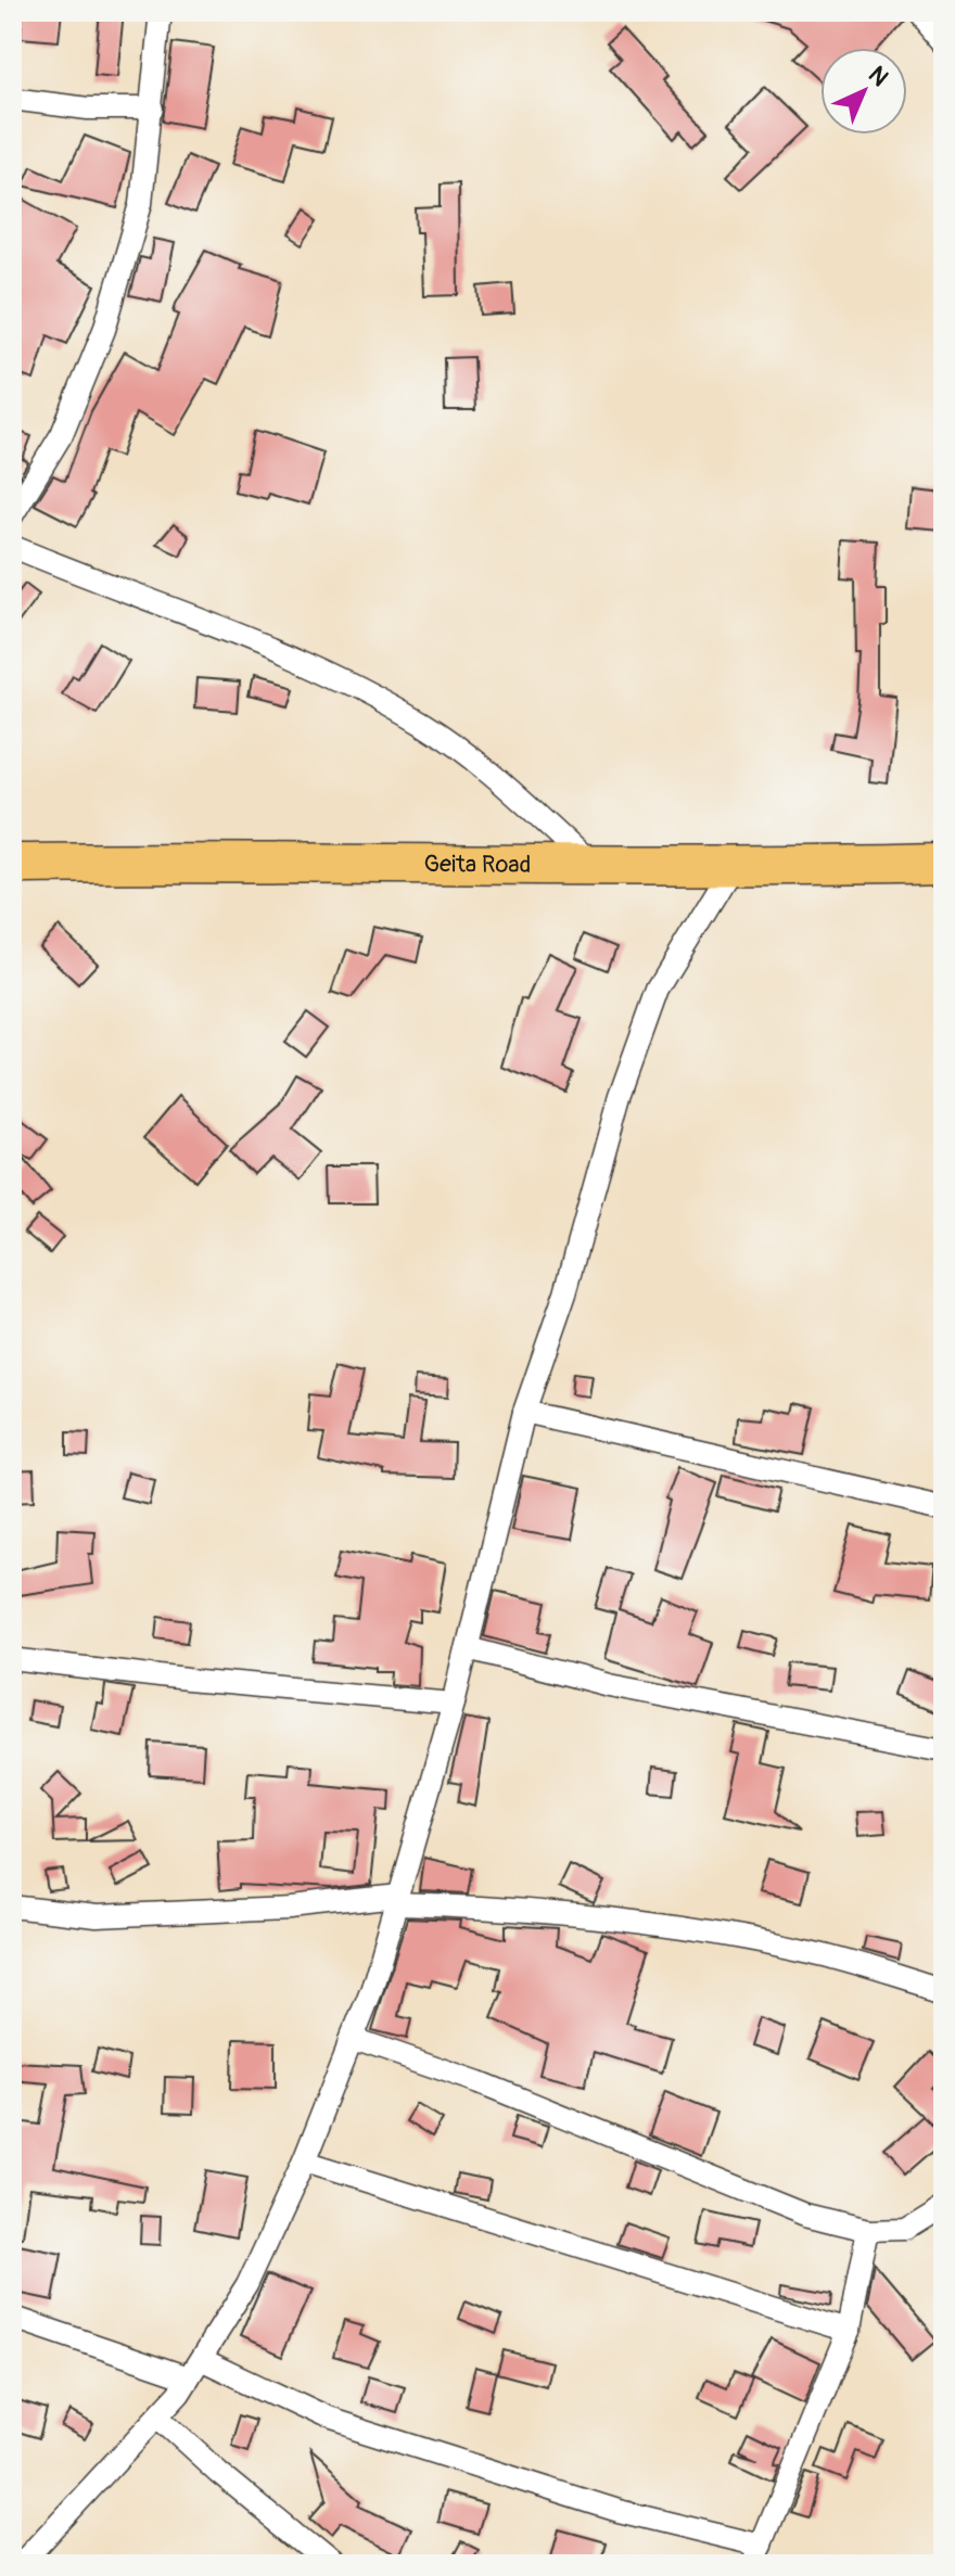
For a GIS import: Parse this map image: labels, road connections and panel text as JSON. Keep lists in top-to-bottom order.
{
  "streets": {
    "highway": ["Geita Road"]
  },
  "north": "top right"
}
